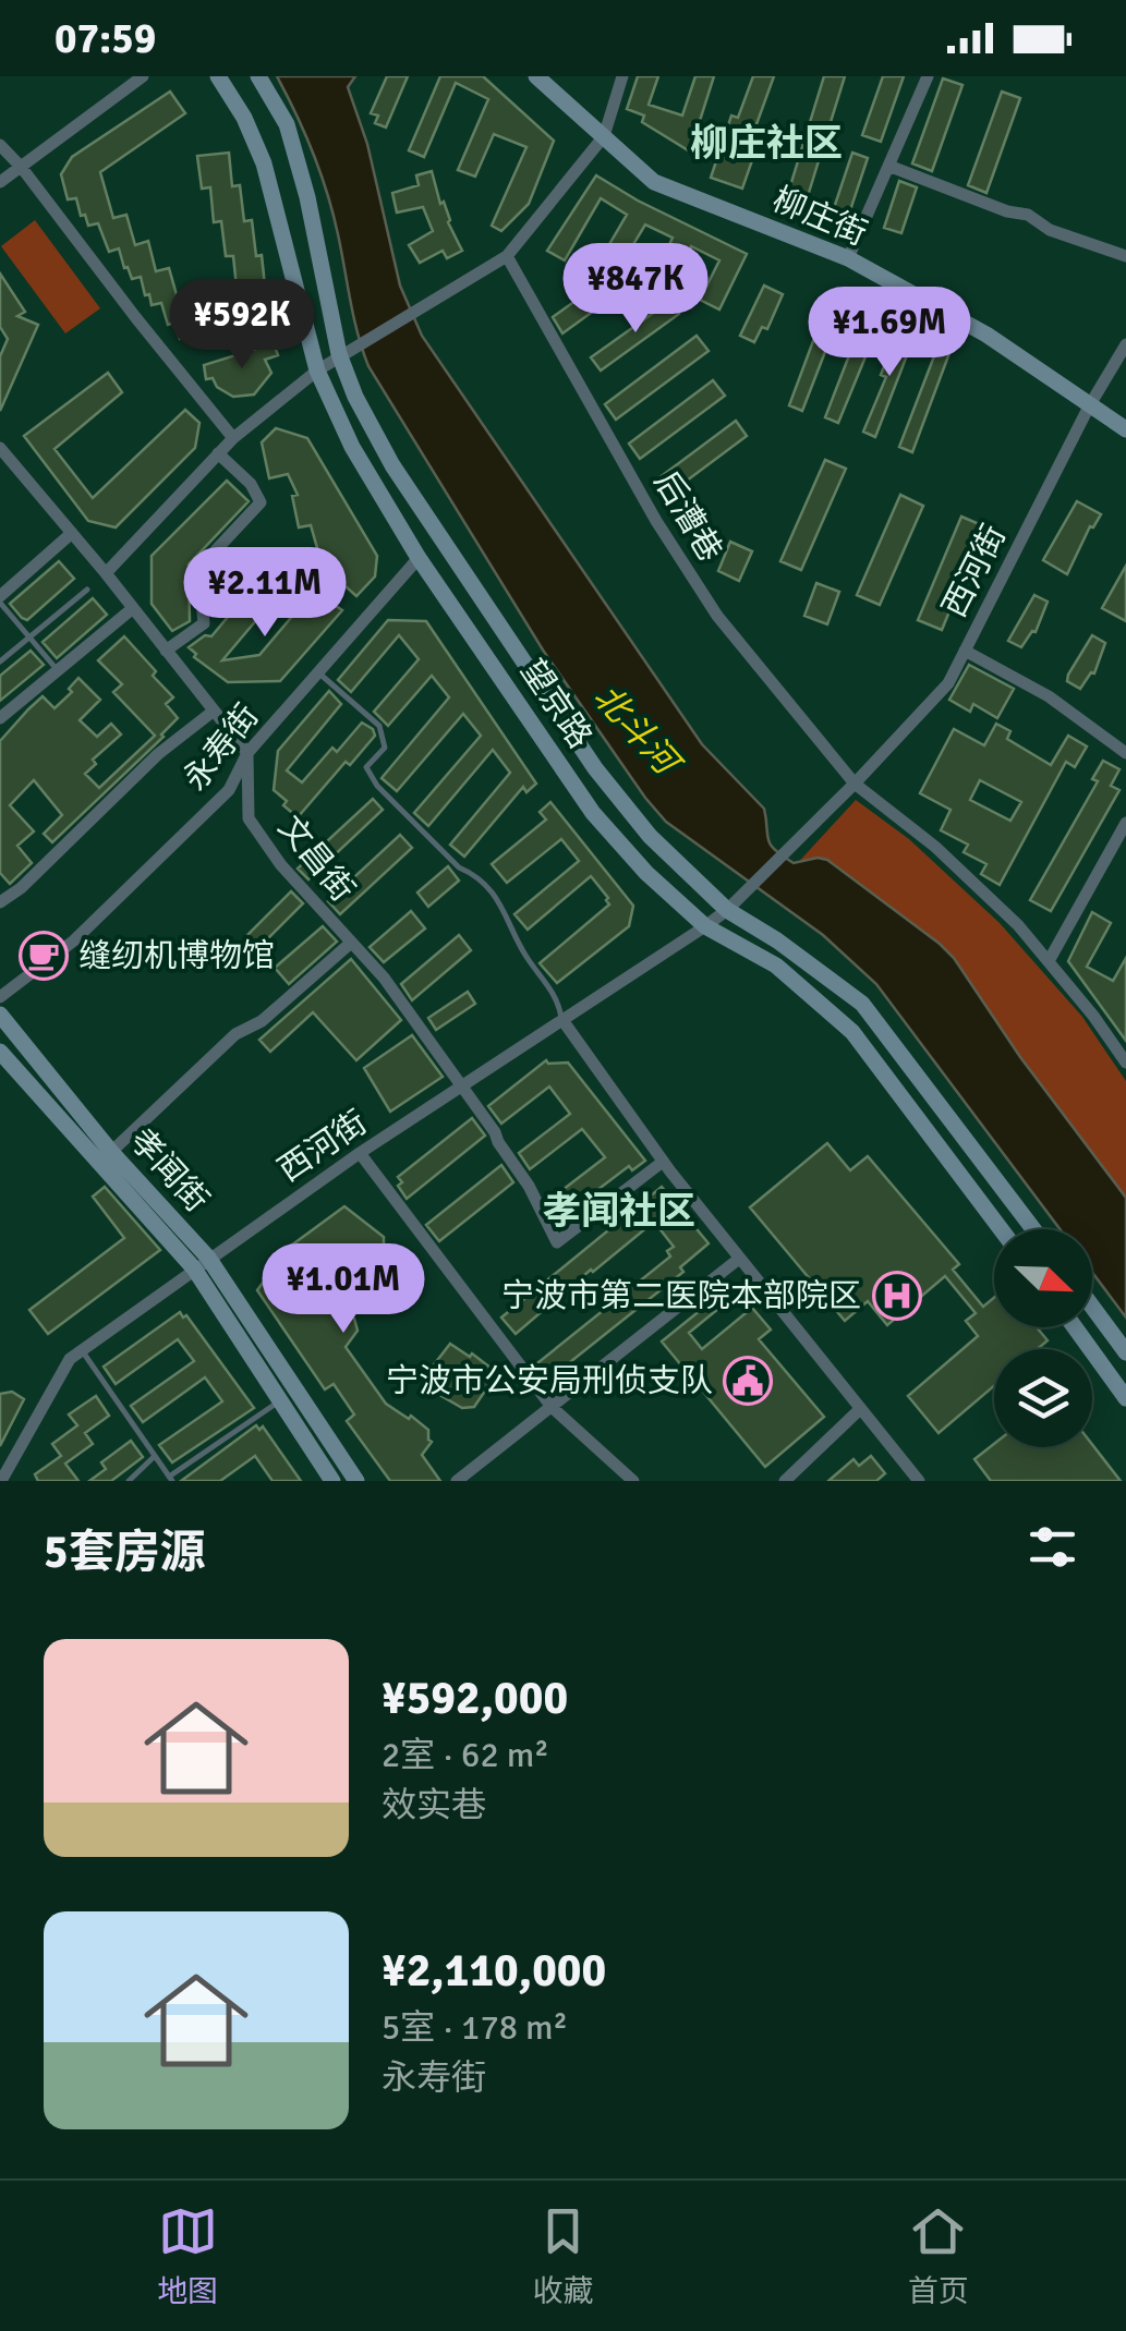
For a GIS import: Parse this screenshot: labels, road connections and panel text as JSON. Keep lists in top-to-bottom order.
{
  "streets": {
    "main road": ["柳庄街", "望京路", "孝闻街"],
    "street": [
      "后漕巷",
      "西河街",
      "永寿街",
      "文昌街"
    ]
  },
  "crossings": [
    ["柳庄街", "西河街"],
    ["后漕巷", "西河街"],
    ["西河街", "望京路"],
    ["西河街", "文昌街"],
    ["西河街", "孝闻街"],
    ["望京路", "永寿街"],
    ["永寿街", "文昌街"]
  ],
  "districts": ["柳庄社区", "孝闻社区"],
  "water": ["北斗河"],
  "places": {
    "cafe": ["缝纫机博物馆"],
    "hospital": ["宁波市第二医院本部院区"],
    "public building": ["宁波市公安局刑侦支队"]
  },
  "north": "bottom right",
  "page": {
    "status": "07:59",
    "price": [
      "¥847K",
      "¥592K",
      "¥1.69M",
      "¥2.11M",
      "¥1.01M"
    ],
    "heading": "5套房源",
    "list": [
      {
        "name": "¥592,000",
        "note": "2室 · 62 m² · 效实巷"
      },
      {
        "name": "¥2,110,000",
        "note": "5室 · 178 m² · 永寿街"
      }
    ],
    "tabs": ["地图", "收藏", "首页"]
  }
}
